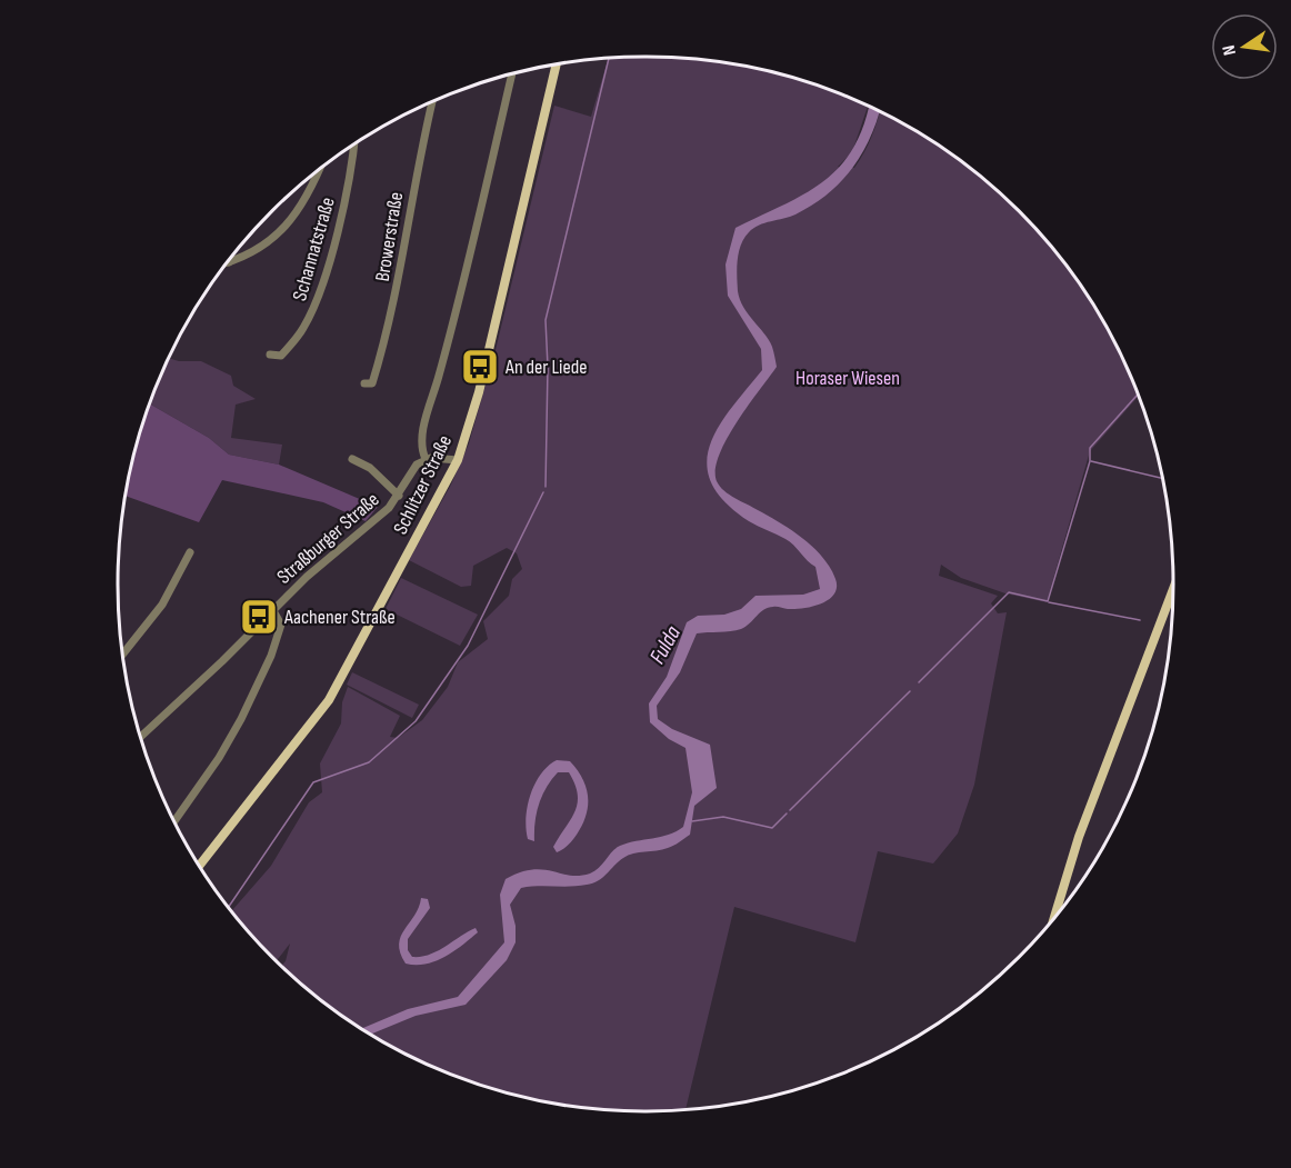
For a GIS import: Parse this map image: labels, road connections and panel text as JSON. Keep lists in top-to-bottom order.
{
  "streets": {
    "main road": ["Schlitzer Straße"],
    "street": ["Browerstraße", "Schannatstraße", "Straßburger Straße"]
  },
  "water": ["Fulda"],
  "parks": ["Horaser Wiesen"],
  "places": {
    "bus stop": ["An der Liede", "Aachener Straße"]
  },
  "north": "left"
}
